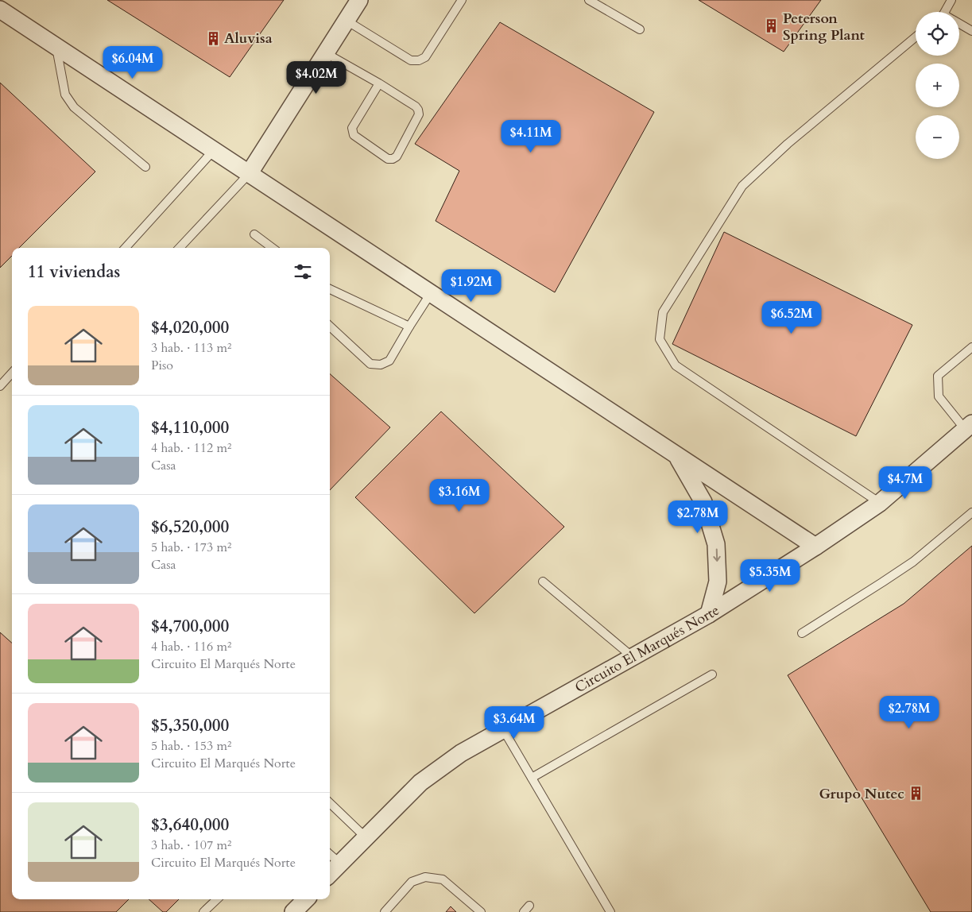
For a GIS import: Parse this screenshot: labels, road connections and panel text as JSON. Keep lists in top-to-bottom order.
{
  "streets": {
    "street": ["Circuito El Marqués Norte"]
  },
  "places": {
    "building": ["Peterson Spring Plant", "Aluvisa", "Grupo Nutec"]
  },
  "page": {
    "map_buttons": ["+", "−"],
    "price": [
      "$6.04M",
      "$4.02M",
      "$4.11M",
      "$1.92M",
      "$6.52M",
      "$4.7M",
      "$3.16M",
      "$2.78M",
      "$5.35M",
      "$2.78M",
      "$3.64M"
    ],
    "heading": "11 viviendas",
    "list": [
      {
        "name": "$4,020,000",
        "note": "3 hab. · 113 m² · Piso"
      },
      {
        "name": "$4,110,000",
        "note": "4 hab. · 112 m² · Casa"
      },
      {
        "name": "$6,520,000",
        "note": "5 hab. · 173 m² · Casa"
      },
      {
        "name": "$4,700,000",
        "note": "4 hab. · 116 m² · Circuito El Marqués Norte"
      },
      {
        "name": "$5,350,000",
        "note": "5 hab. · 153 m² · Circuito El Marqués Norte"
      },
      {
        "name": "$3,640,000",
        "note": "3 hab. · 107 m² · Circuito El Marqués Norte"
      }
    ]
  }
}
